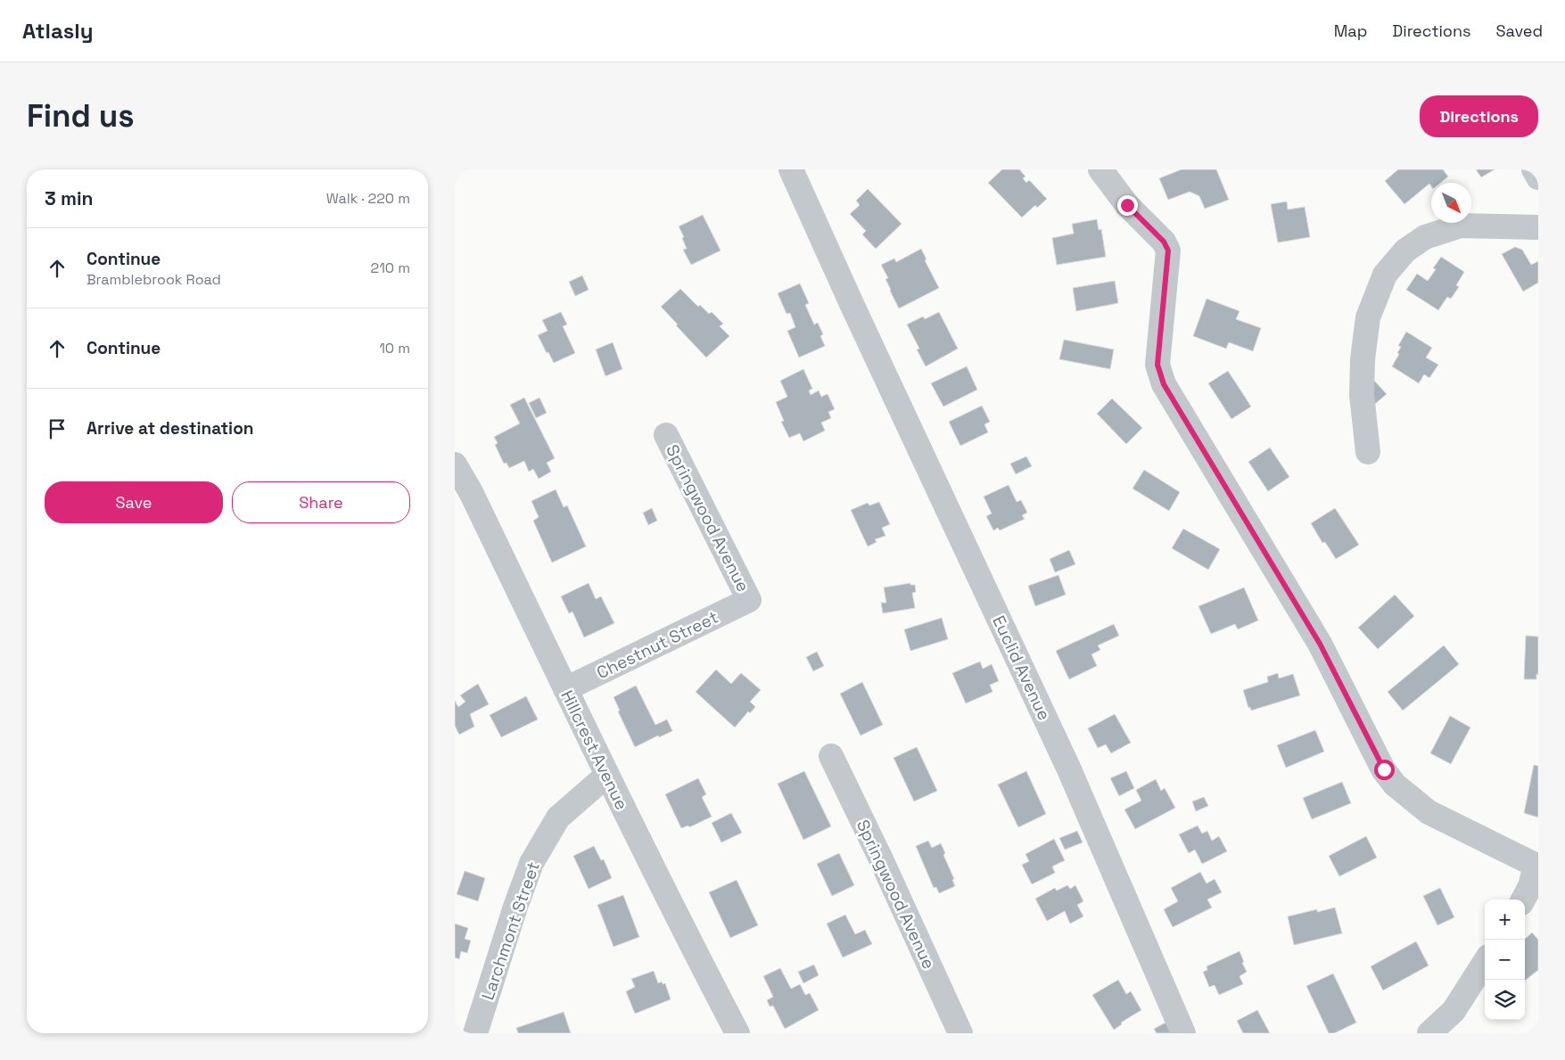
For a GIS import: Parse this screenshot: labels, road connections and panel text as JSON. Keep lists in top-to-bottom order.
{
  "streets": {
    "street": [
      "Springwood Avenue",
      "Chestnut Street",
      "Euclid Avenue",
      "Hillcrest Avenue",
      "Larchmont Street"
    ]
  },
  "crossings": [
    ["Springwood Avenue", "Chestnut Street"],
    ["Chestnut Street", "Hillcrest Avenue"],
    ["Hillcrest Avenue", "Larchmont Street"]
  ],
  "north": "bottom right",
  "page": {
    "header": "Atlasly",
    "nav": ["Map", "Directions", "Saved"],
    "buttons": [
      "Directions",
      ["Save", "Share"]
    ],
    "title": "Find us",
    "heading": ["3 min", "Walk · 220 m"],
    "list": [
      ["Continue", "Bramblebrook Road", "210 m"],
      ["Continue", "10 m"],
      "Arrive at destination"
    ],
    "map_buttons": ["+", "−"]
  }
}
